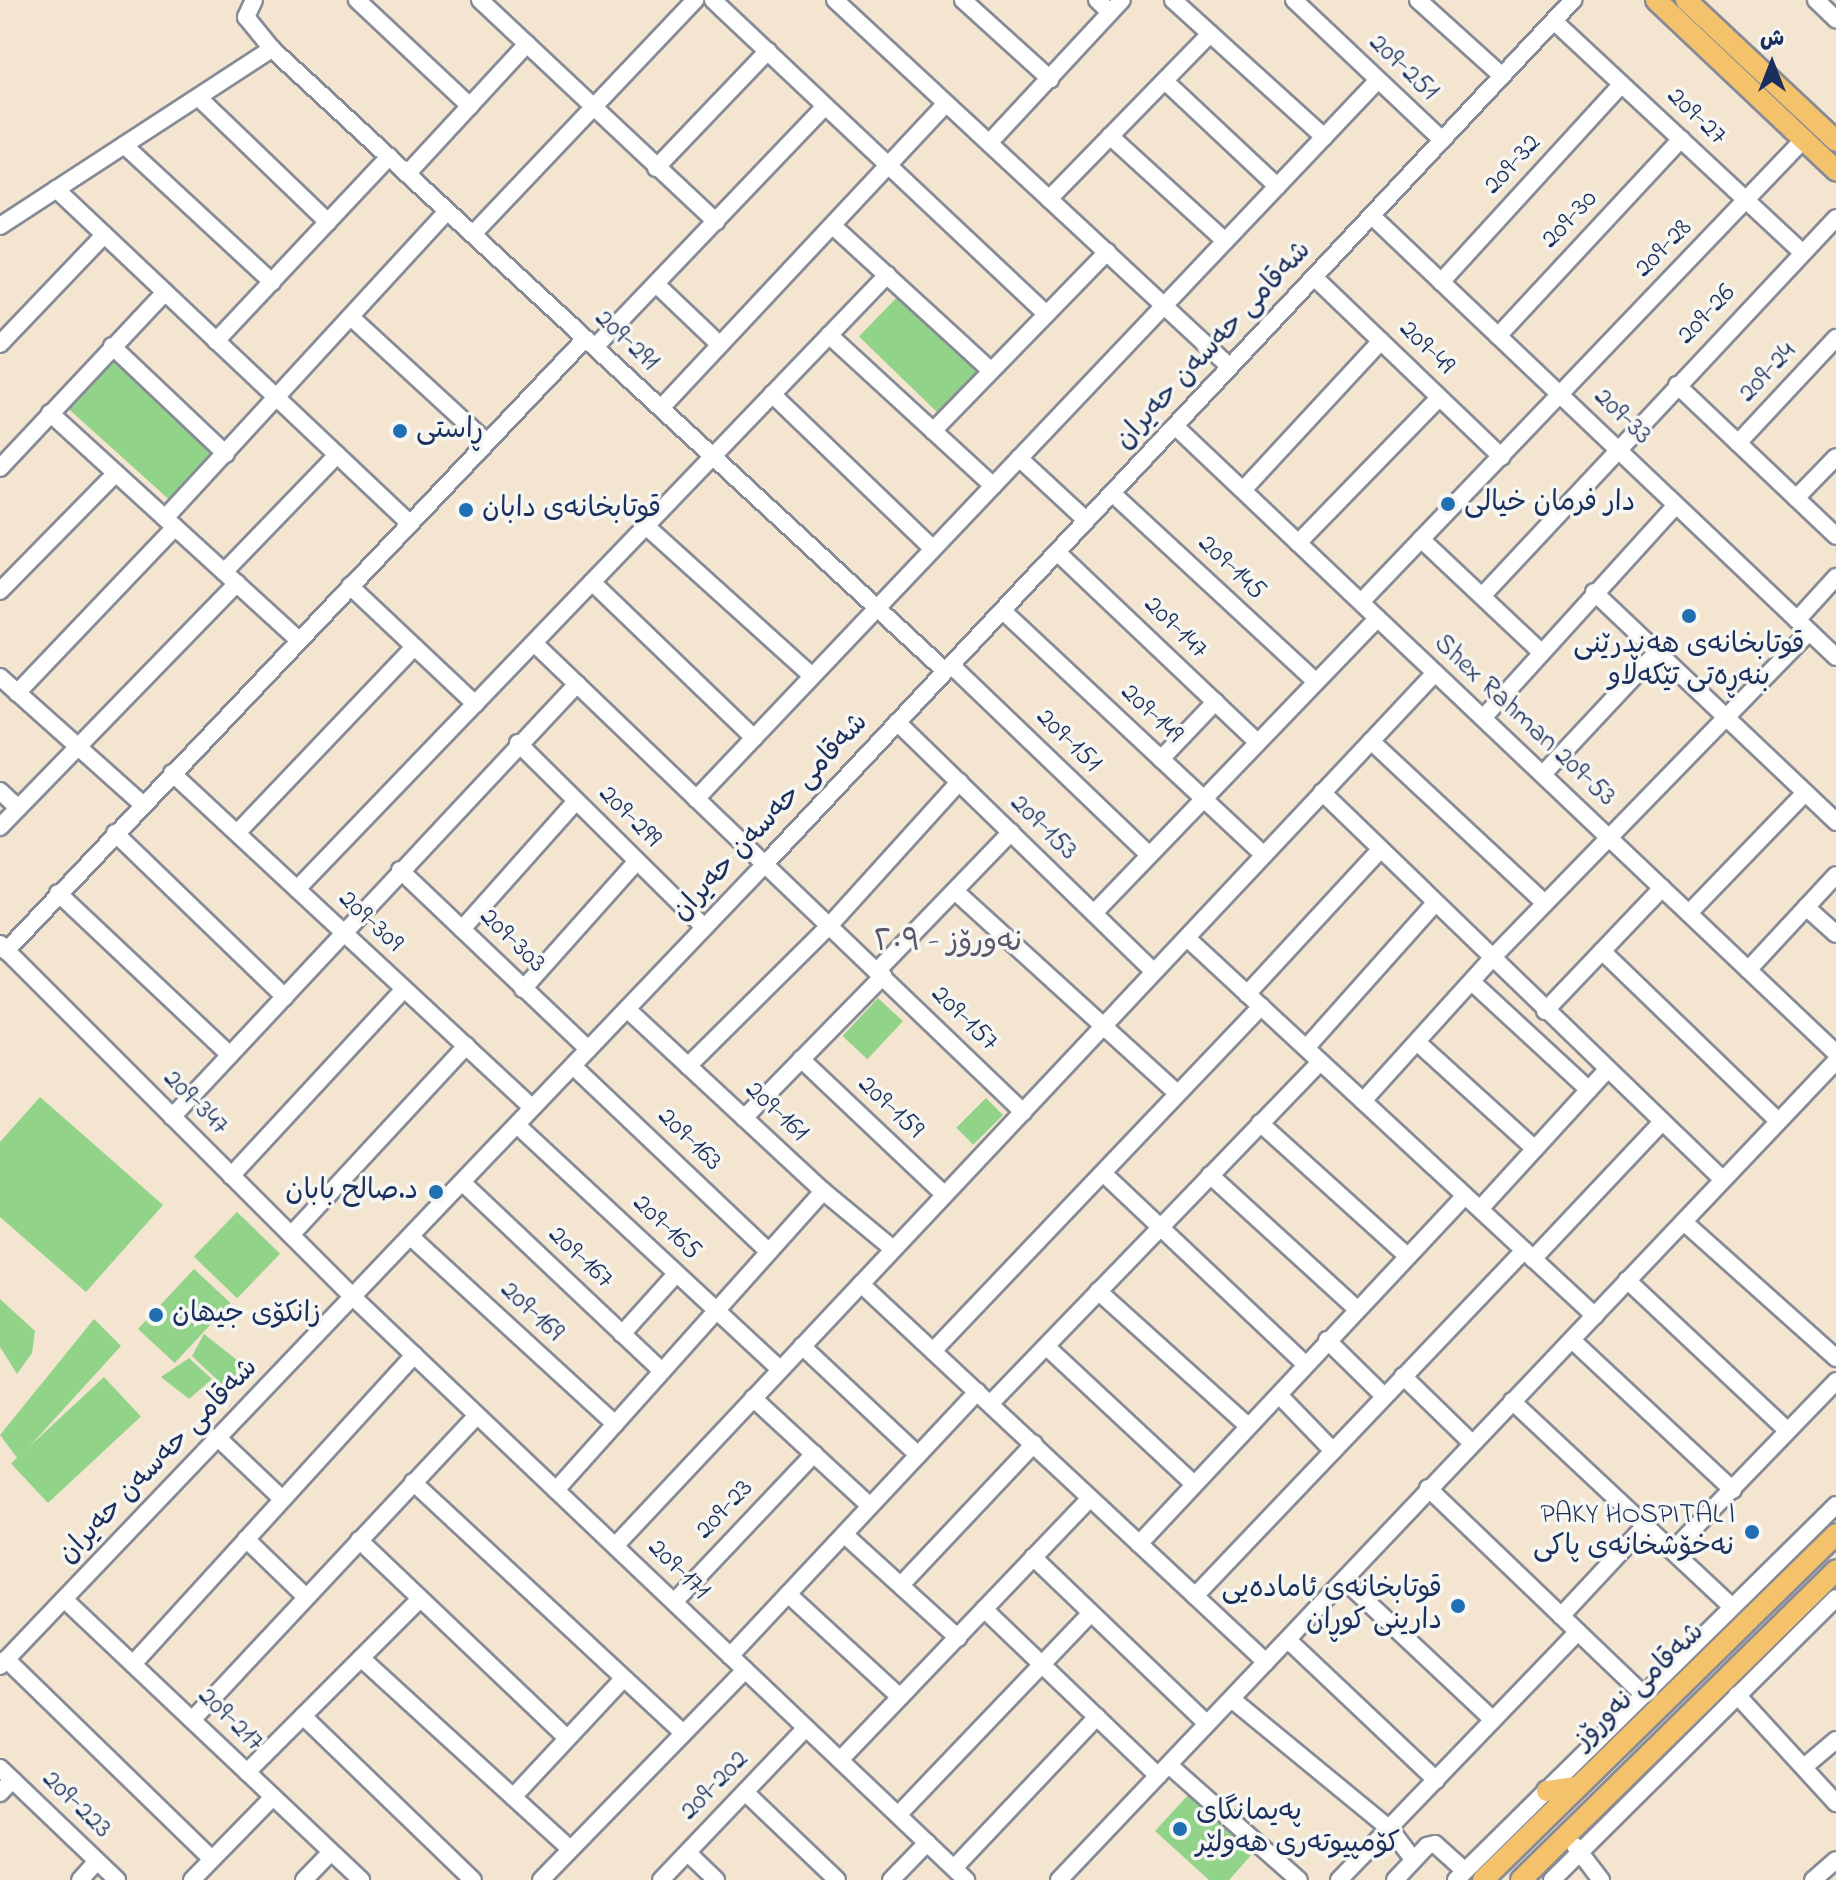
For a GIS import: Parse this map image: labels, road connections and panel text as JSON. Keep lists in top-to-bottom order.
{
  "streets": {
    "main road": ["شەقامی نەورۆز"],
    "street": [
      "209-251",
      "209-27",
      "209-32",
      "209-30",
      "209-28",
      "209-26",
      "209-291",
      "شەقامی حەسەن حەیران",
      "209-49",
      "209-24",
      "209-33",
      "209-145",
      "209-147",
      "209-149",
      "Shex Rahman 209-53",
      "209-151",
      "209-299",
      "209-153",
      "209-309",
      "209-303",
      "209-157",
      "209-347",
      "209-159",
      "209-161",
      "209-163",
      "209-165",
      "209-167",
      "209-169",
      "209-23",
      "209-171",
      "209-217",
      "209-202",
      "209-223"
    ]
  },
  "crossings": [
    ["209-251", "شەقامی حەسەن حەیران"],
    ["209-27", "209-32"],
    ["209-27", "209-30"],
    ["209-27", "209-28"],
    ["209-27", "209-26"],
    ["209-27", "شەقامی حەسەن حەیران"],
    ["209-32", "209-33"],
    ["209-30", "209-33"],
    ["209-28", "209-49"],
    ["209-28", "209-33"],
    ["209-28", "Shex Rahman 209-53"],
    ["209-26", "209-33"],
    ["209-291", "شەقامی حەسەن حەیران"],
    ["209-291", "209-151"],
    ["شەقامی حەسەن حەیران", "209-49"],
    ["شەقامی حەسەن حەیران", "209-33"],
    ["شەقامی حەسەن حەیران", "209-145"],
    ["شەقامی حەسەن حەیران", "209-147"],
    ["شەقامی حەسەن حەیران", "209-149"],
    ["شەقامی حەسەن حەیران", "Shex Rahman 209-53"],
    ["شەقامی حەسەن حەیران", "209-151"],
    ["شەقامی حەسەن حەیران", "209-299"],
    ["شەقامی حەسەن حەیران", "209-153"],
    ["شەقامی حەسەن حەیران", "209-309"],
    ["شەقامی حەسەن حەیران", "209-303"],
    ["شەقامی حەسەن حەیران", "209-157"],
    ["شەقامی حەسەن حەیران", "209-347"],
    ["شەقامی حەسەن حەیران", "209-161"],
    ["شەقامی حەسەن حەیران", "209-163"],
    ["شەقامی حەسەن حەیران", "209-165"],
    ["شەقامی حەسەن حەیران", "209-167"],
    ["شەقامی حەسەن حەیران", "209-169"],
    ["شەقامی حەسەن حەیران", "209-171"],
    ["شەقامی حەسەن حەیران", "209-217"],
    ["209-347", "209-171"],
    ["209-23", "209-171"],
    ["209-171", "209-202"]
  ],
  "districts": ["نەورۆز - ٢٠٩"],
  "places": [
    "ڕاستی",
    "دار فرمان خیالی",
    "قوتابخانەی دابان",
    "قوتابخانەی هەندرێنی بنەڕەتی تێکەڵاو",
    "د.صالح بابان",
    "زانکۆی جیھان",
    "PAKY HOSPITAL | نەخۆشخانەی پاکی",
    "قوتابخانەی ئامادەیی دارینی کوڕان",
    "پەیمانگای کۆمپیوتەری هەولێر"
  ],
  "north": "top"
}
